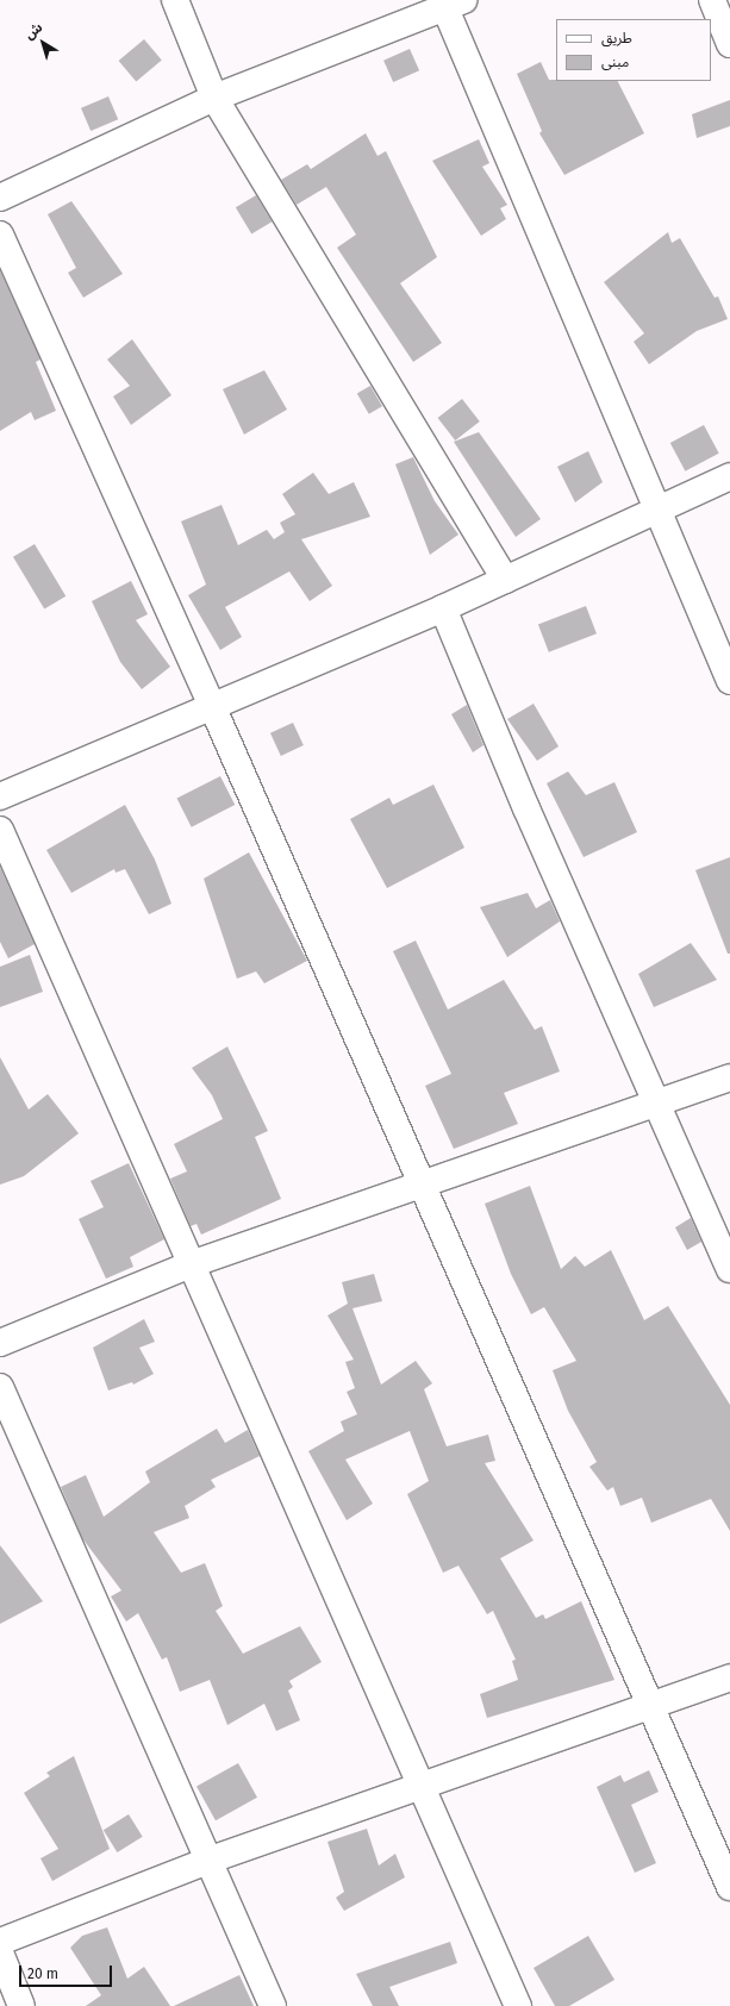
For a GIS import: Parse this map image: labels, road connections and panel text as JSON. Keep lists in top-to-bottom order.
{
  "legend": ["طريق", "مبنى"],
  "scale_bar": "20 m",
  "north": "top left"
}
